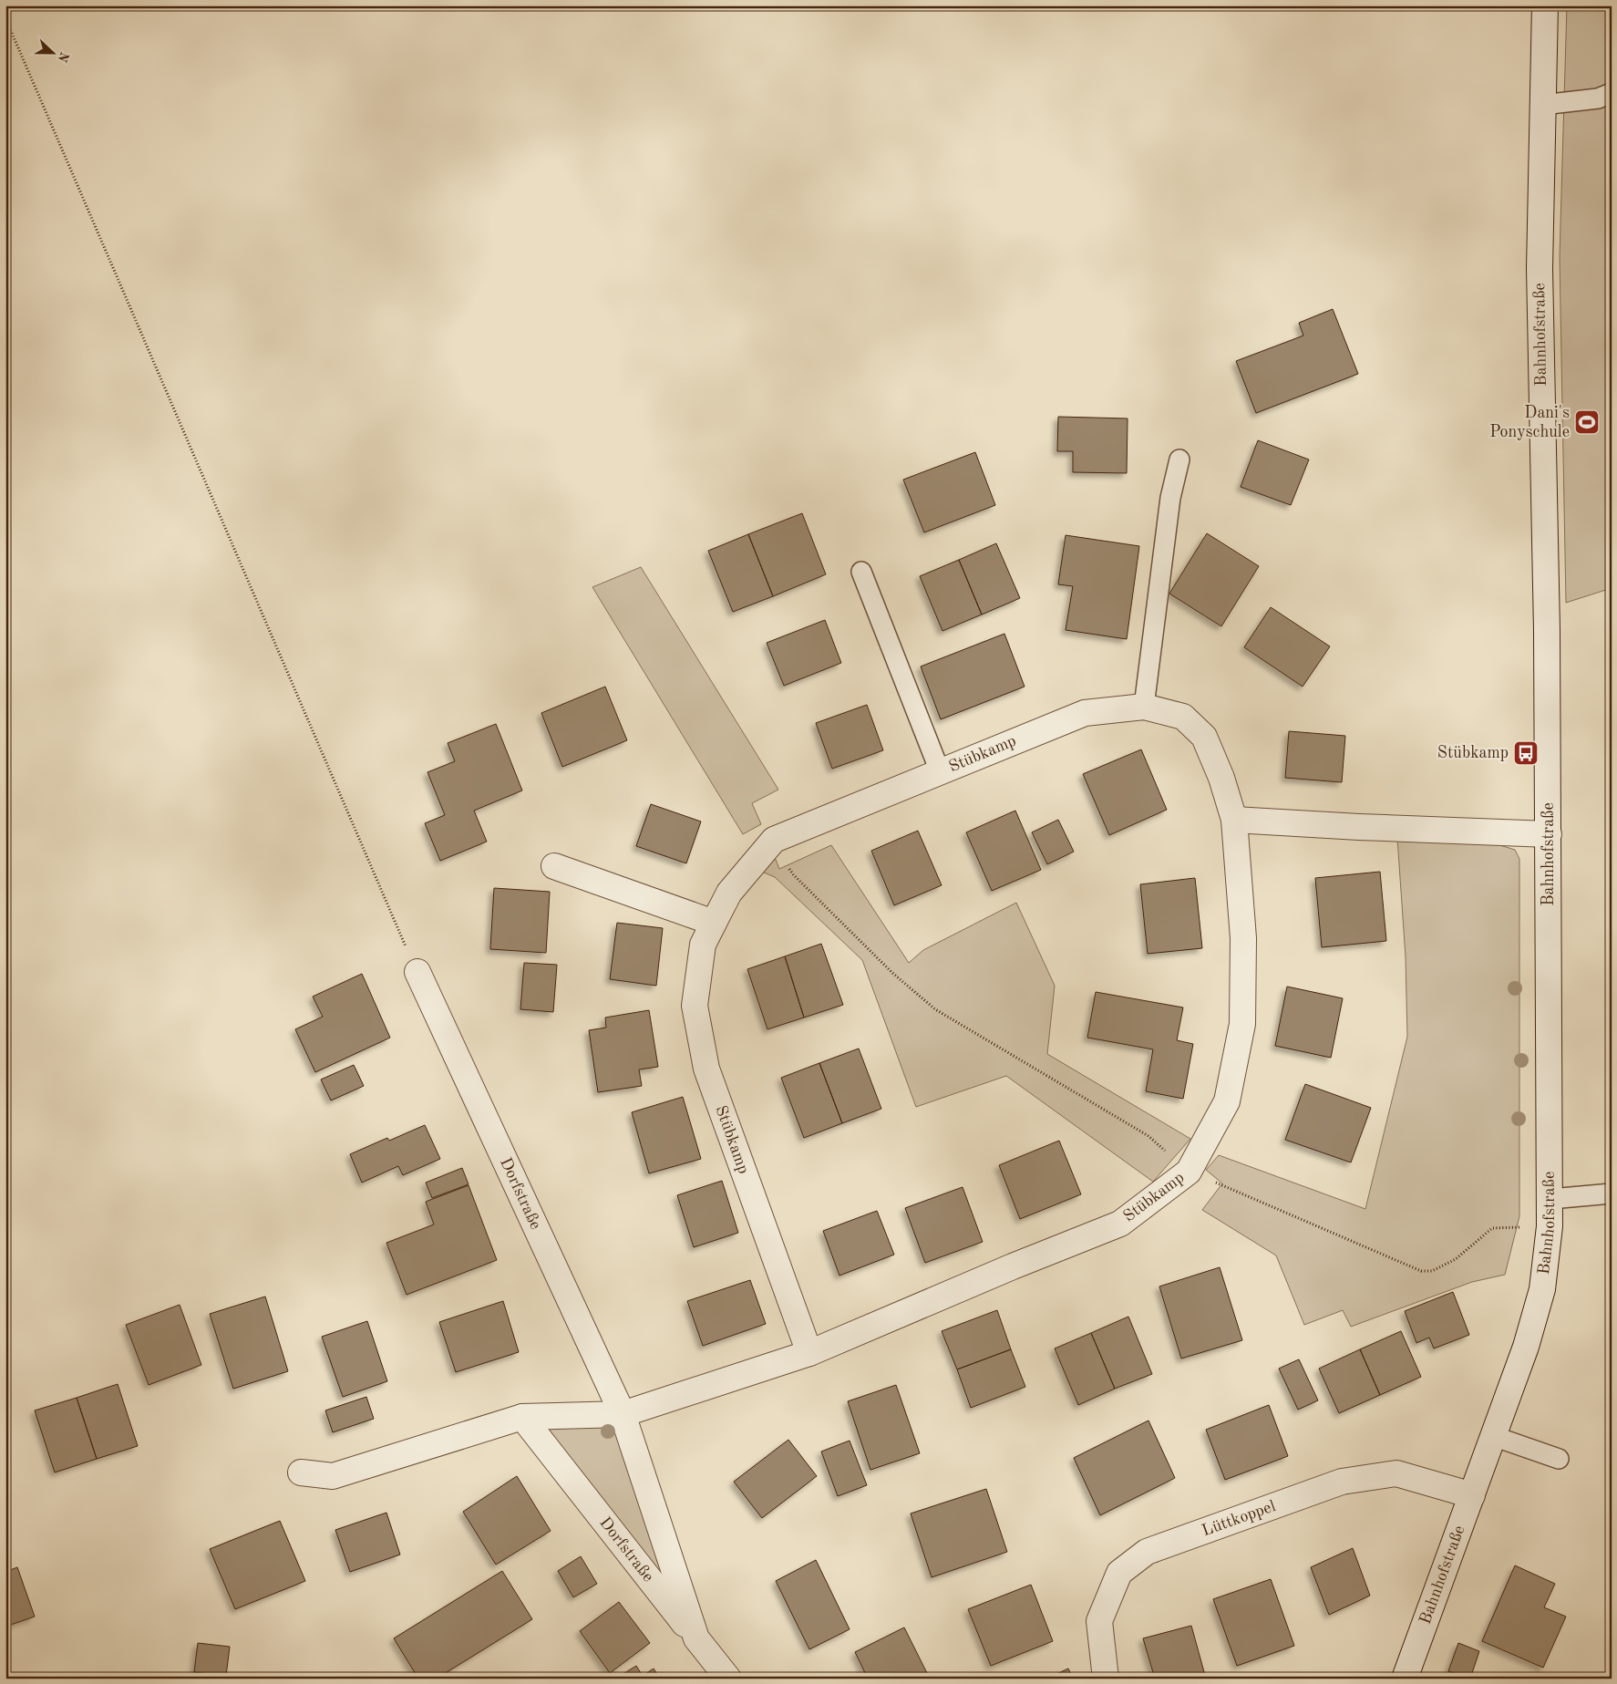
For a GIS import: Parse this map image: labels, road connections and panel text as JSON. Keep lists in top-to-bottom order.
{
  "streets": {
    "street": [
      "Bahnhofstraße",
      "Stübkamp",
      "Dorfstraße",
      "Lüttkoppel"
    ]
  },
  "crossings": [
    ["Bahnhofstraße", "Lüttkoppel"],
    ["Stübkamp", "Dorfstraße"]
  ],
  "places": {
    "sports": ["Dani's Ponyschule"],
    "bus stop": ["Stübkamp"]
  },
  "north": "right"
}
